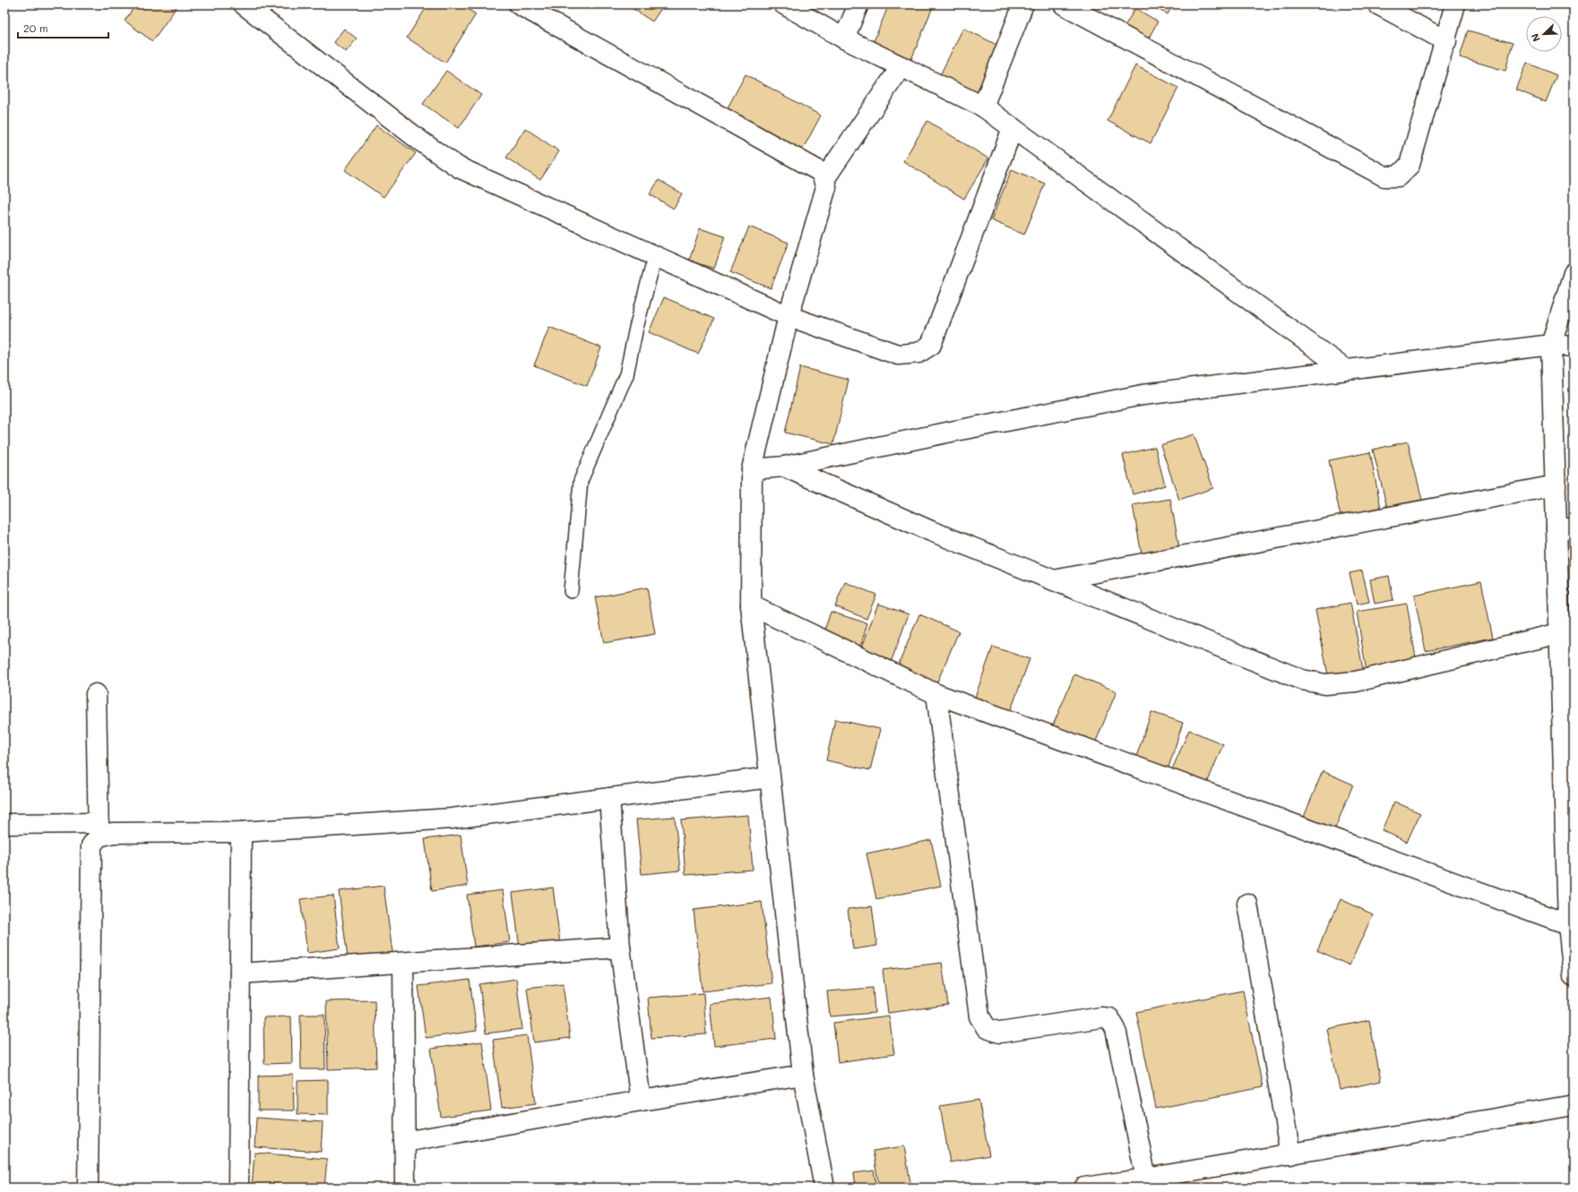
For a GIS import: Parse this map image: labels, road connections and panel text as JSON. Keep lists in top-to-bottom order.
{
  "scale_bar": "20 m",
  "north": "bottom left"
}
